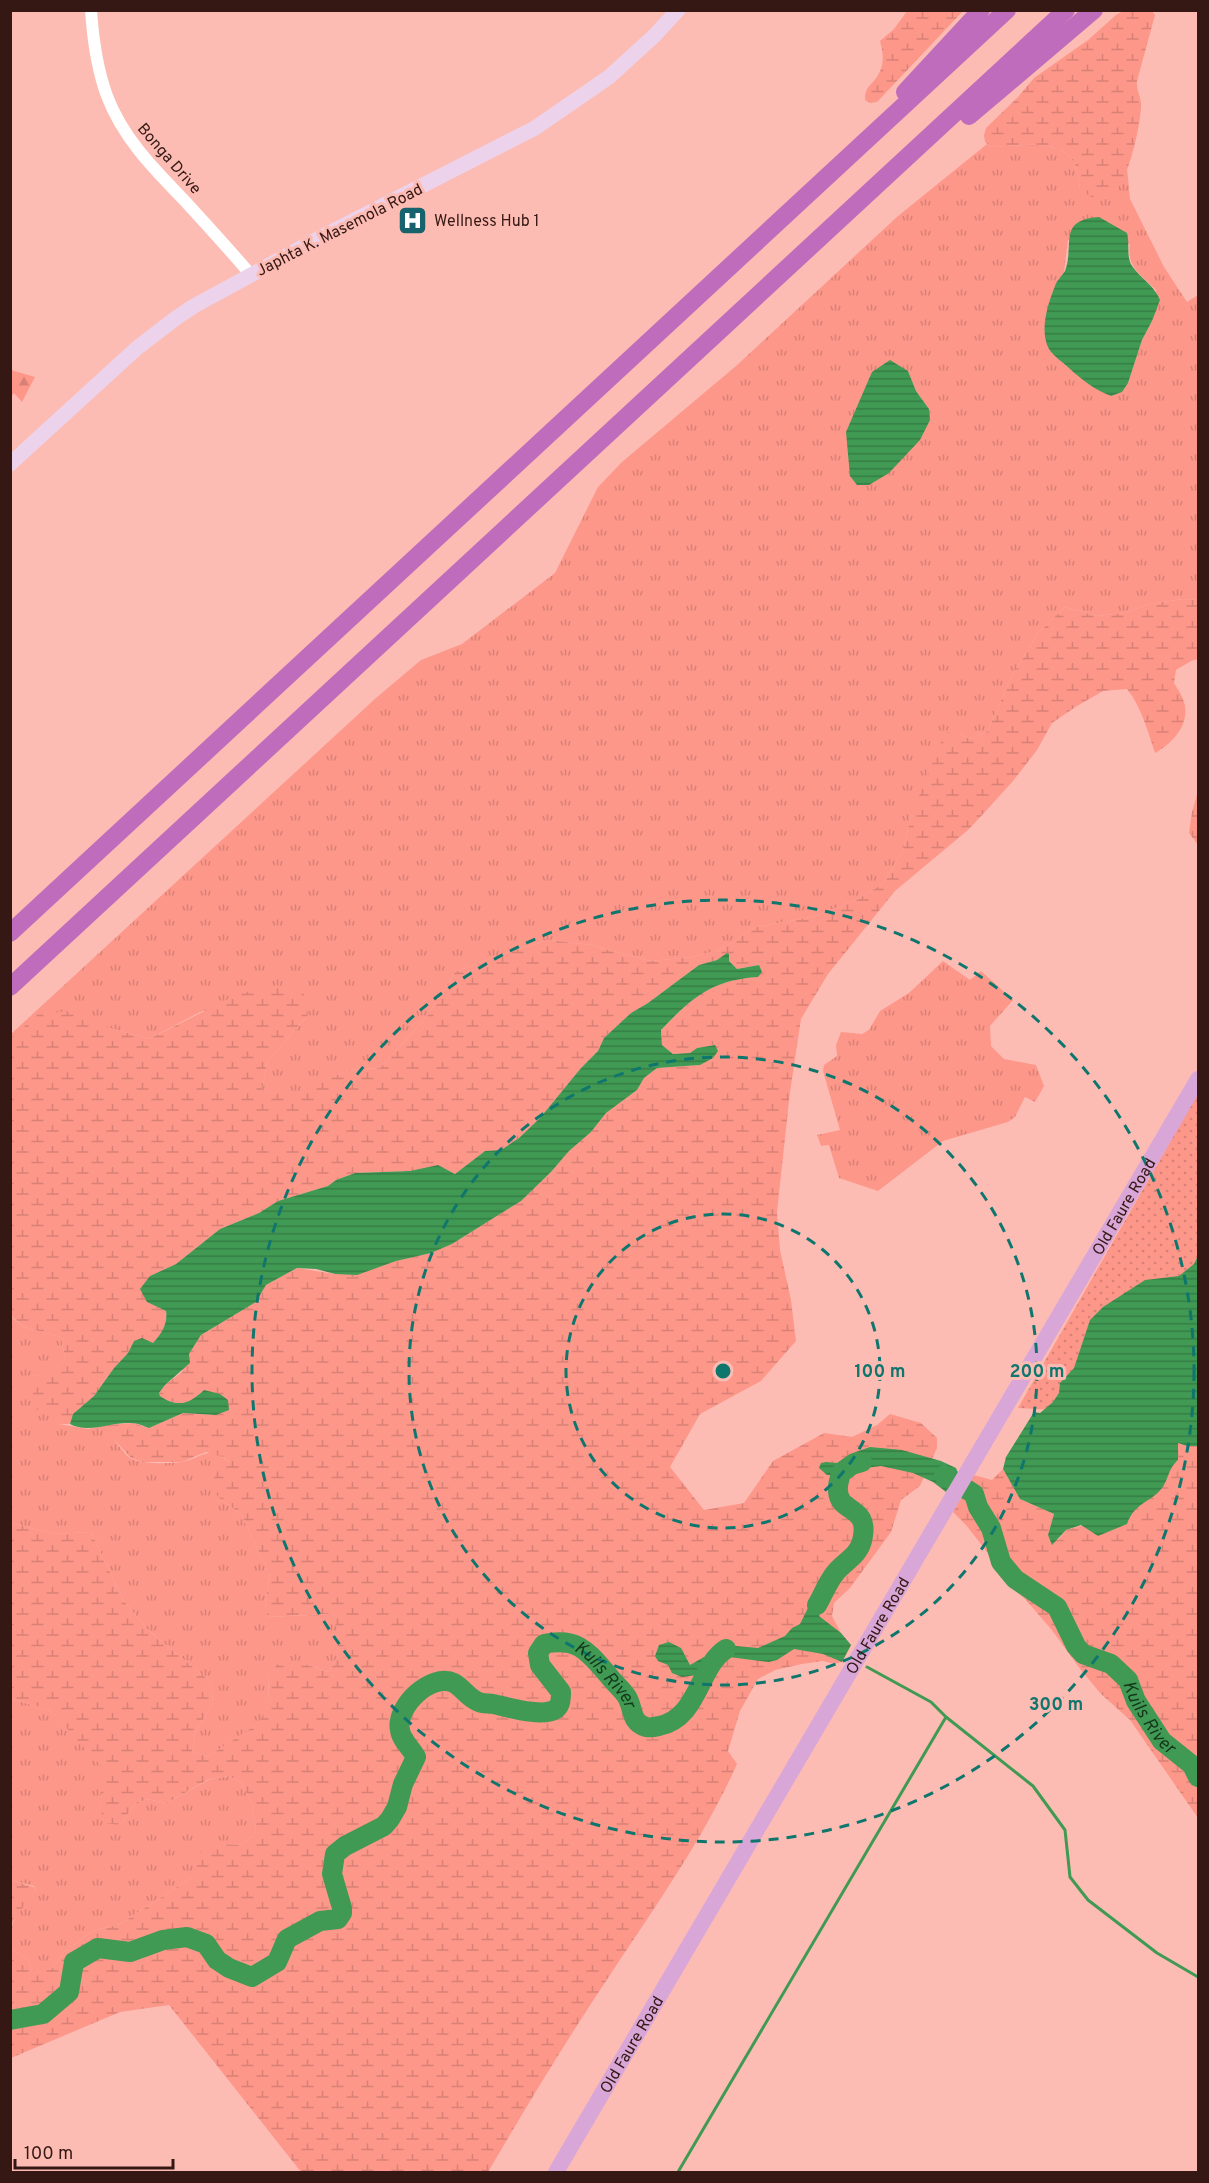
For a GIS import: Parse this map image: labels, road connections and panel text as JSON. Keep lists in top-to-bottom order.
{
  "streets": {
    "main road": ["Japhta K. Masemola Road", "Old Faure Road"],
    "street": ["Bonga Drive"]
  },
  "crossings": [
    ["Bonga Drive", "Japhta K. Masemola Road"]
  ],
  "water": ["Kuils River"],
  "places": {
    "hospital": ["Wellness Hub 1"]
  },
  "scale_bar": "100 m",
  "rings": ["100 m", "200 m", "300 m"]
}
